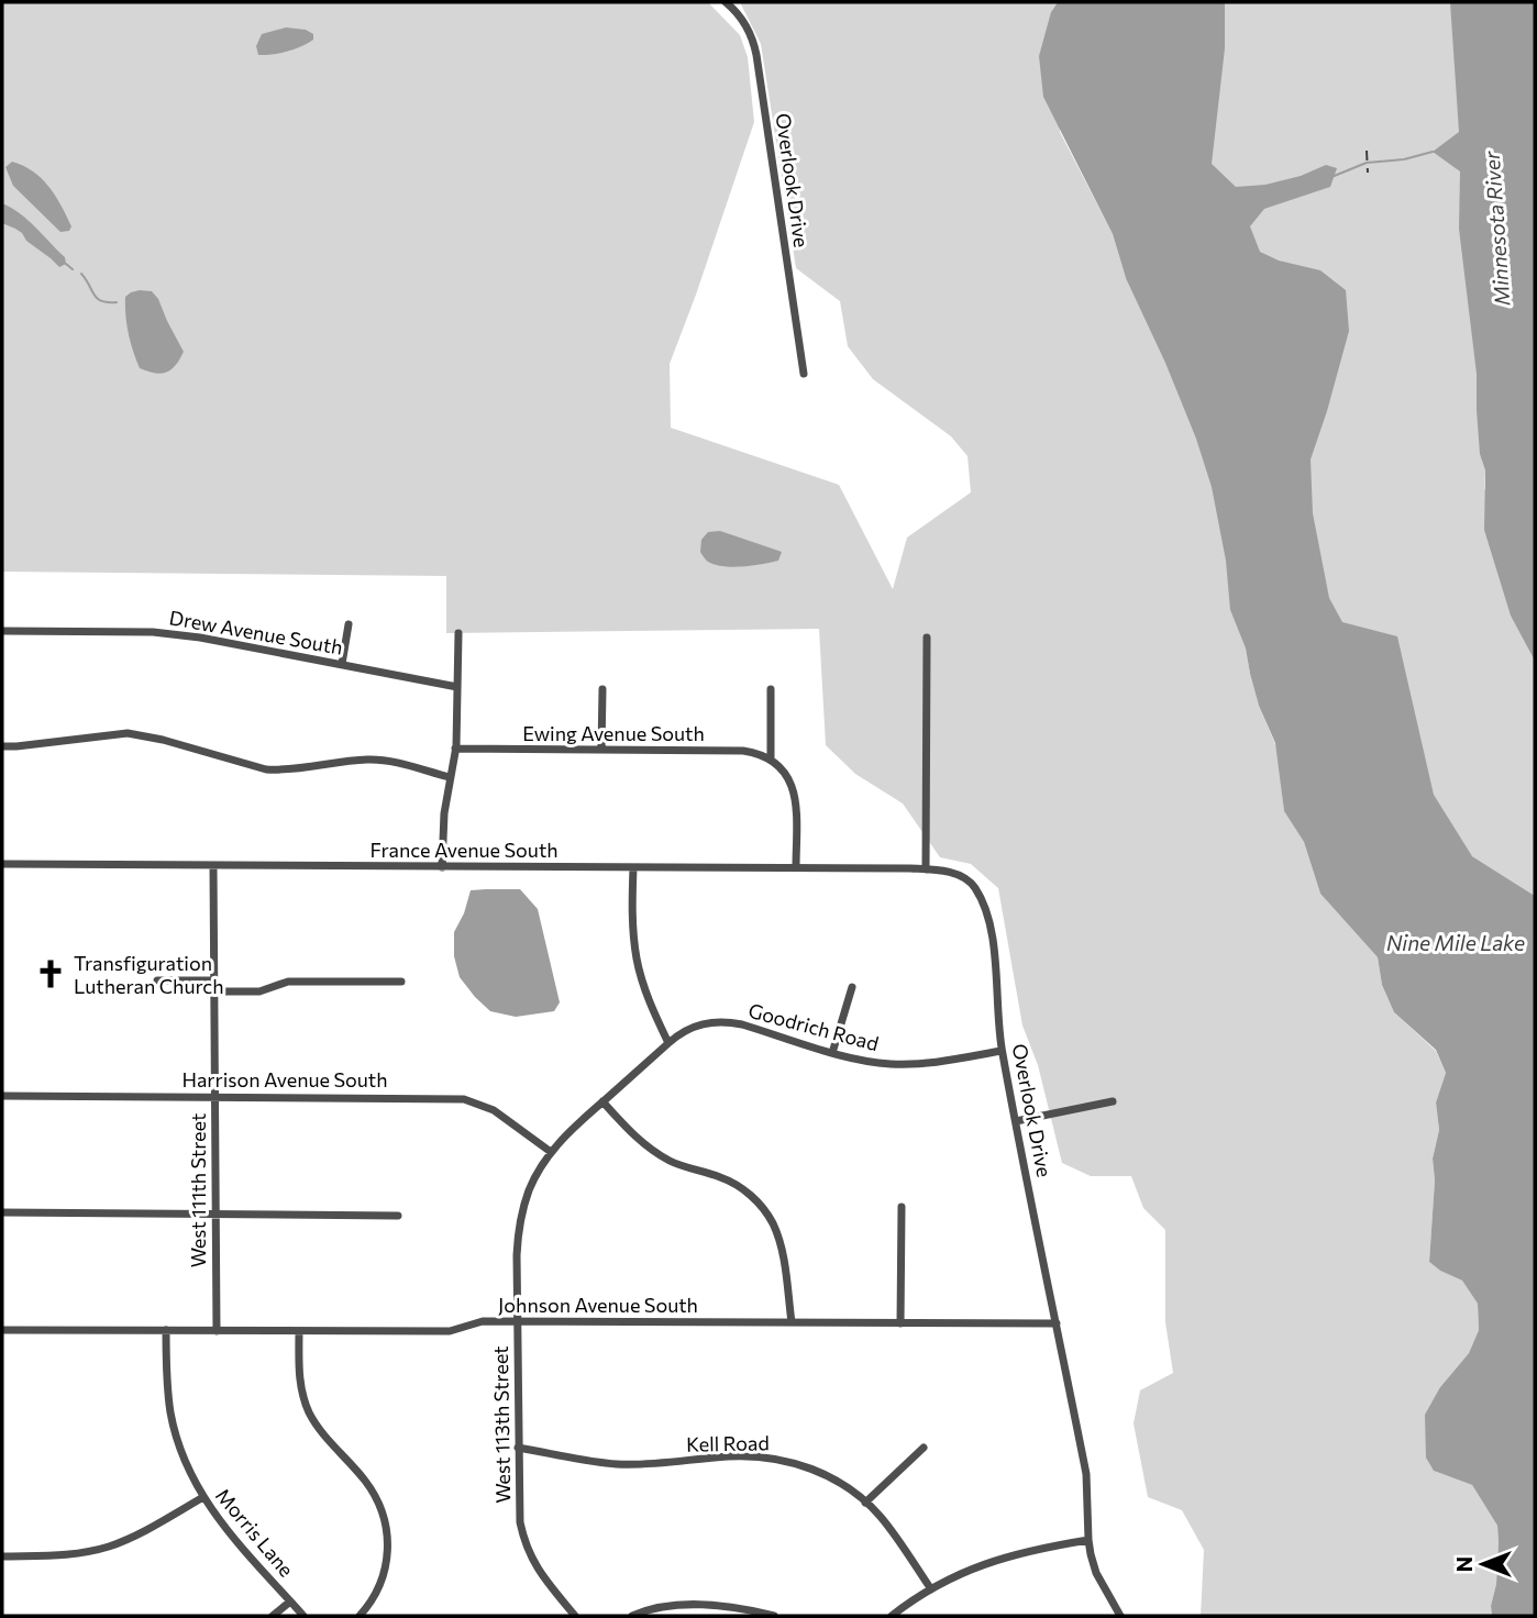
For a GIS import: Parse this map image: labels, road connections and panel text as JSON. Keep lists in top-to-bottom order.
{
  "streets": {
    "street": [
      "Overlook Drive",
      "Drew Avenue South",
      "Ewing Avenue South",
      "France Avenue South",
      "Goodrich Road",
      "Harrison Avenue South",
      "West 111th Street",
      "Johnson Avenue South",
      "West 113th Street",
      "Kell Road",
      "Morris Lane"
    ]
  },
  "crossings": [
    ["Overlook Drive", "France Avenue South"],
    ["Overlook Drive", "Goodrich Road"],
    ["Overlook Drive", "Johnson Avenue South"],
    ["France Avenue South", "West 111th Street"],
    ["Goodrich Road", "West 113th Street"],
    ["Harrison Avenue South", "West 111th Street"],
    ["Harrison Avenue South", "West 113th Street"],
    ["West 111th Street", "Johnson Avenue South"],
    ["Johnson Avenue South", "West 113th Street"],
    ["Johnson Avenue South", "Morris Lane"],
    ["West 113th Street", "Kell Road"]
  ],
  "water": ["Minnesota River", "Nine Mile Lake"],
  "places": {
    "church": ["Transfiguration Lutheran Church"]
  },
  "north": "left"
}
